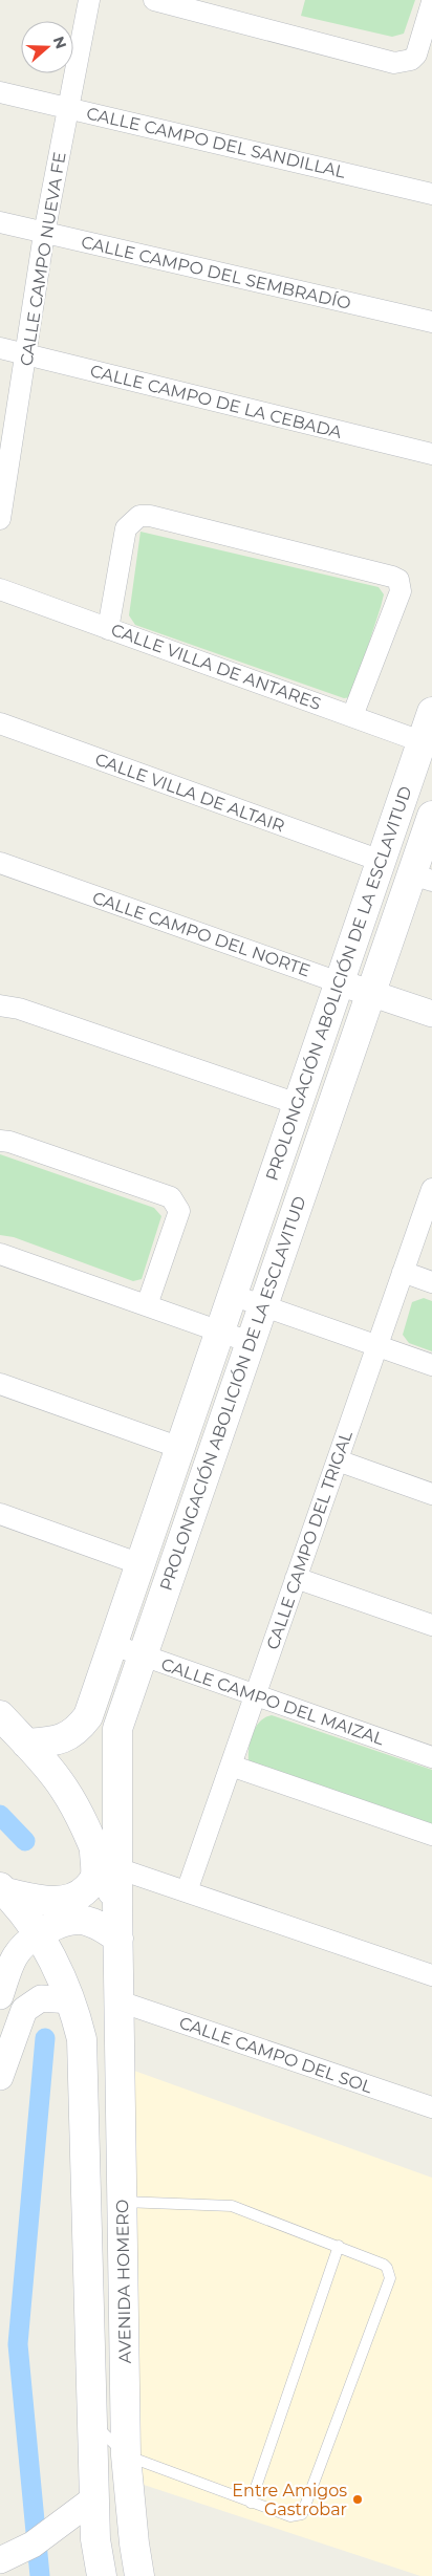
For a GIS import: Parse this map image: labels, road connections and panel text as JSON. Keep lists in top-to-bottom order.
{
  "streets": {
    "main road": ["PROLONGACIÓN ABOLICIÓN DE LA ESCLAVITUD", "AVENIDA HOMERO"],
    "street": [
      "CALLE CAMPO DEL SANDILLAL",
      "CALLE CAMPO NUEVA FE",
      "CALLE CAMPO DEL SEMBRADÍO",
      "CALLE CAMPO DE LA CEBADA",
      "CALLE VILLA DE ANTARES",
      "CALLE VILLA DE ALTAIR",
      "CALLE CAMPO DEL NORTE",
      "CALLE CAMPO DEL TRIGAL",
      "CALLE CAMPO DEL MAIZAL",
      "CALLE CAMPO DEL SOL"
    ]
  },
  "crossings": [
    ["CALLE CAMPO DEL SANDILLAL", "CALLE CAMPO NUEVA FE"],
    ["CALLE CAMPO NUEVA FE", "CALLE CAMPO DEL SEMBRADÍO"],
    ["CALLE CAMPO NUEVA FE", "CALLE CAMPO DE LA CEBADA"],
    ["CALLE VILLA DE ANTARES", "PROLONGACIÓN ABOLICIÓN DE LA ESCLAVITUD"],
    ["CALLE VILLA DE ALTAIR", "PROLONGACIÓN ABOLICIÓN DE LA ESCLAVITUD"],
    ["CALLE CAMPO DEL NORTE", "PROLONGACIÓN ABOLICIÓN DE LA ESCLAVITUD"],
    ["PROLONGACIÓN ABOLICIÓN DE LA ESCLAVITUD", "CALLE CAMPO DEL MAIZAL"],
    ["PROLONGACIÓN ABOLICIÓN DE LA ESCLAVITUD", "CALLE CAMPO DEL SOL"],
    ["PROLONGACIÓN ABOLICIÓN DE LA ESCLAVITUD", "AVENIDA HOMERO"],
    ["CALLE CAMPO DEL TRIGAL", "CALLE CAMPO DEL MAIZAL"],
    ["CALLE CAMPO DEL SOL", "AVENIDA HOMERO"]
  ],
  "places": ["Entre Amigos Gastrobar"],
  "north": "right"
}
